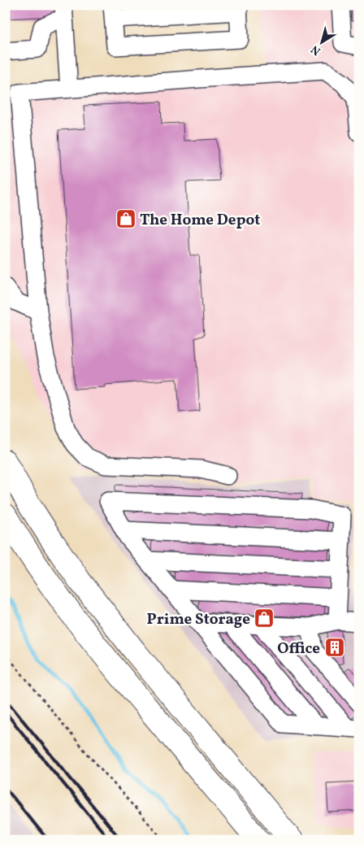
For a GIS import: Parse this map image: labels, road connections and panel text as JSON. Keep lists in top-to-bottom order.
{
  "places": {
    "shop": ["The Home Depot", "Prime Storage"],
    "building": ["Office"]
  },
  "north": "bottom left"
}
